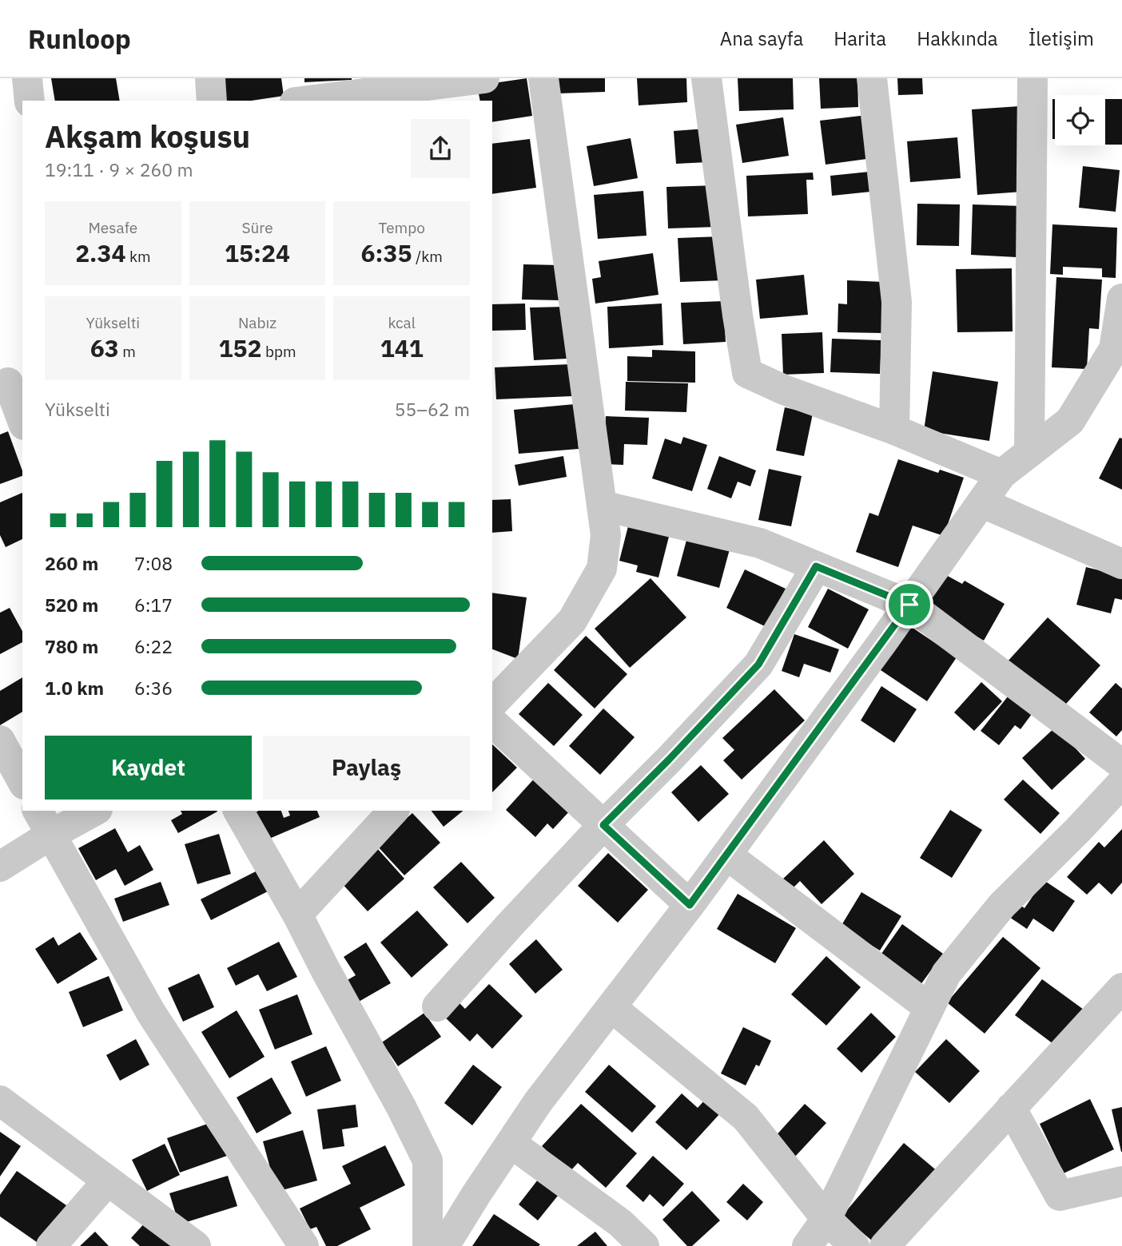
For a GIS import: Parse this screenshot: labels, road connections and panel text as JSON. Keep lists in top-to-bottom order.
{
  "page": {
    "header": "Runloop",
    "nav": [
      "Ana sayfa",
      "Harita",
      "Hakkında",
      "İletişim"
    ],
    "heading": ["Akşam koşusu", "19:11 · 9 × 260 m"],
    "stats": [
      ["Mesafe", "2.34 km"],
      ["Süre", "15:24"],
      ["Tempo", "6:35 /km"],
      ["Yükselti", "63 m"],
      ["Nabız", "152 bpm"],
      ["kcal", "141"]
    ],
    "chart": ["Yükselti", "55–62 m"],
    "list": [
      {
        "name": "260 m",
        "note": "7:08"
      },
      {
        "name": "520 m",
        "note": "6:17"
      },
      {
        "name": "780 m",
        "note": "6:22"
      },
      {
        "name": "1.0 km",
        "note": "6:36"
      }
    ],
    "buttons": ["Kaydet", "Paylaş"]
  }
}
